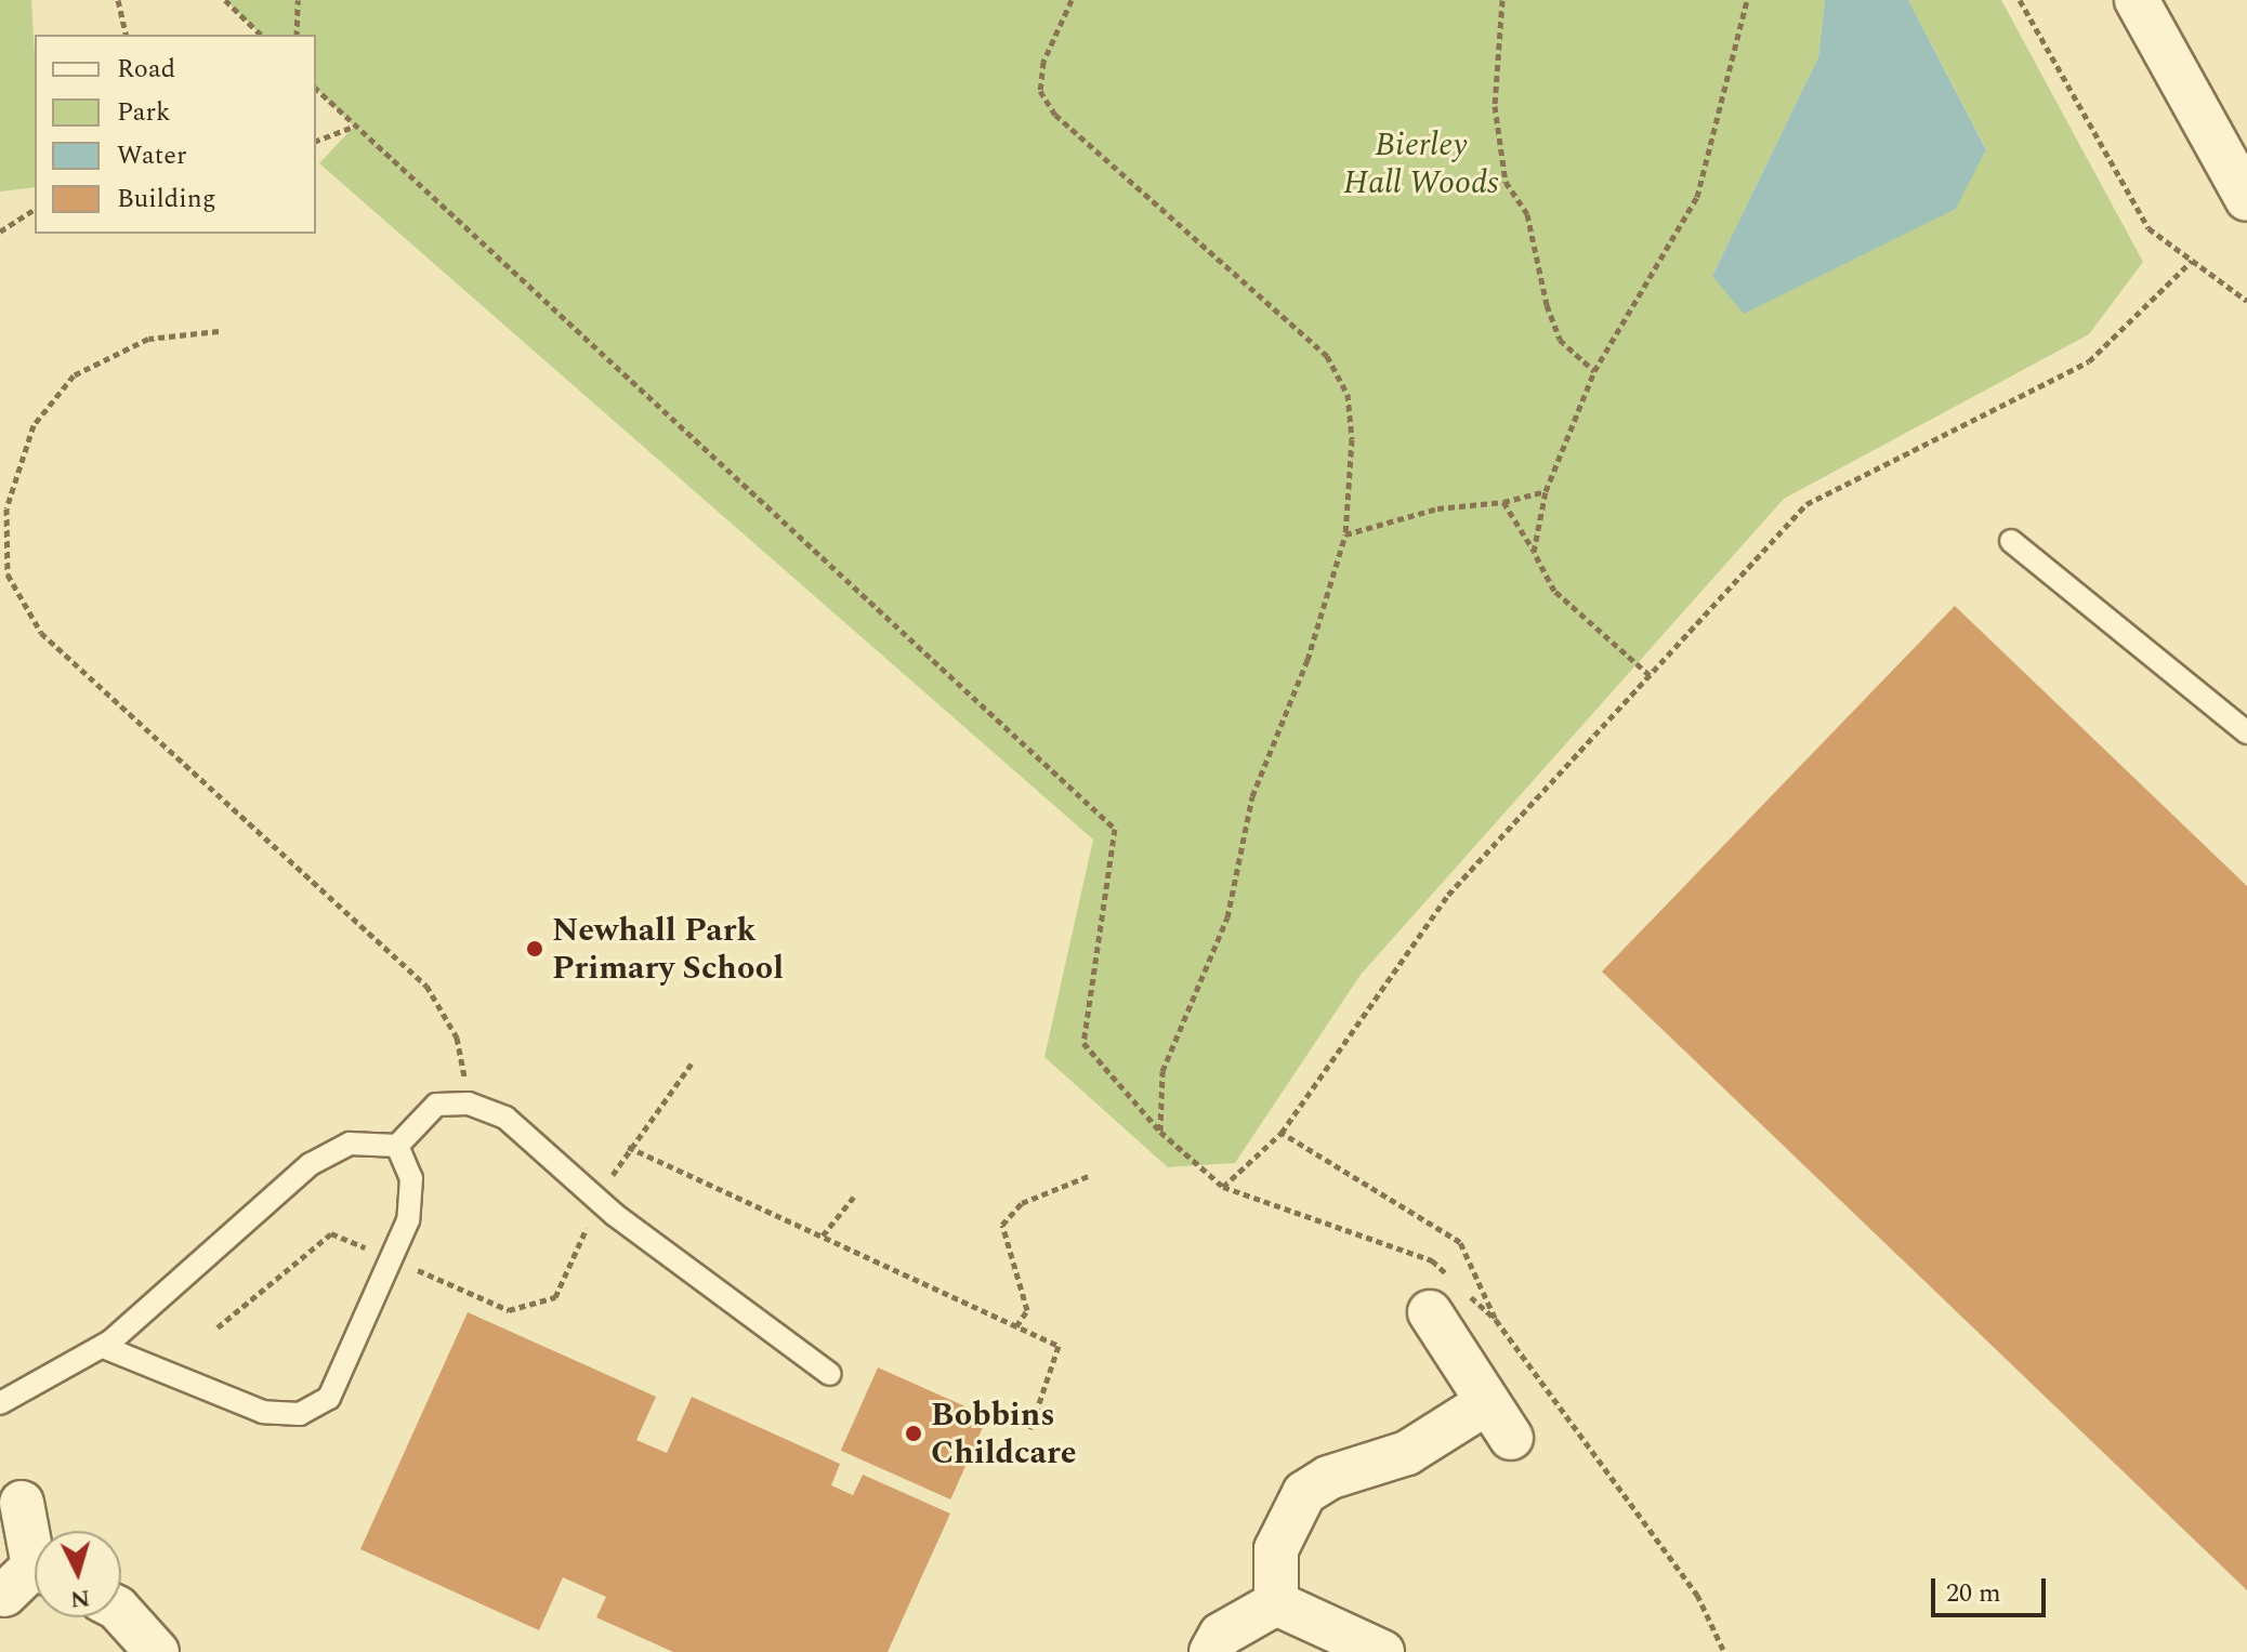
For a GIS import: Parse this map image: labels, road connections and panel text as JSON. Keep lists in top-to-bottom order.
{
  "parks": ["Bierley Hall Woods"],
  "places": ["Newhall Park Primary School", "Bobbins Childcare"],
  "legend": [
    "Road",
    "Park",
    "Water",
    "Building"
  ],
  "scale_bar": "20 m",
  "north": "bottom"
}
